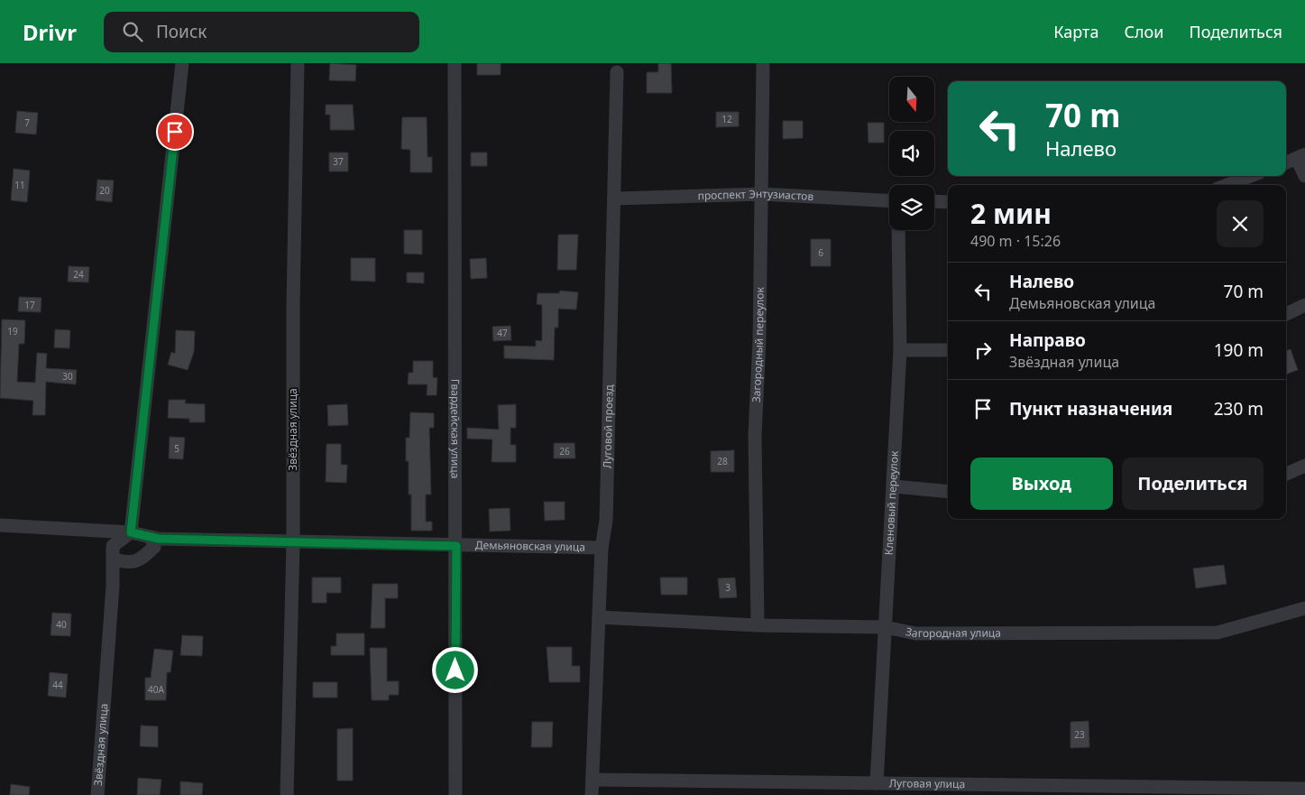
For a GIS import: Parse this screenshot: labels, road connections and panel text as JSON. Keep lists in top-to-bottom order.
{
  "streets": {
    "street": [
      "проспект Энтузиастов",
      "Загородный переулок",
      "Луговой проезд",
      "Гвардейская улица",
      "Звёздная улица",
      "Кленовый переулок",
      "Демьяновская улица",
      "Загородная улица",
      "Луговая улица"
    ]
  },
  "crossings": [
    ["проспект Энтузиастов", "Загородный переулок"],
    ["проспект Энтузиастов", "Луговой проезд"],
    ["Загородный переулок", "Загородная улица"],
    ["Луговой проезд", "Демьяновская улица"],
    ["Луговой проезд", "Загородная улица"],
    ["Луговой проезд", "Луговая улица"],
    ["Гвардейская улица", "Демьяновская улица"],
    ["Звёздная улица", "Демьяновская улица"],
    ["Кленовый переулок", "Загородная улица"],
    ["Кленовый переулок", "Луговая улица"]
  ],
  "house_numbers": [
    "12",
    "7",
    "37",
    "11",
    "20",
    "6",
    "24",
    "17",
    "19",
    "47",
    "30",
    "5",
    "26",
    "28",
    "3",
    "40",
    "44",
    "40А",
    "23"
  ],
  "north": "bottom",
  "page": {
    "header": "Drivr",
    "search": "Поиск",
    "nav": ["Карта", "Слои", "Поделиться"],
    "turn": ["70 m", "Налево"],
    "heading": ["2 мин", "490 m · 15:26"],
    "list": [
      {
        "name": "Налево",
        "note": "Демьяновская улица",
        "value": "70 m"
      },
      {
        "name": "Направо",
        "note": "Звёздная улица",
        "value": "190 m"
      },
      {
        "name": "Пункт назначения",
        "value": "230 m"
      }
    ],
    "buttons": ["Выход", "Поделиться"]
  }
}
